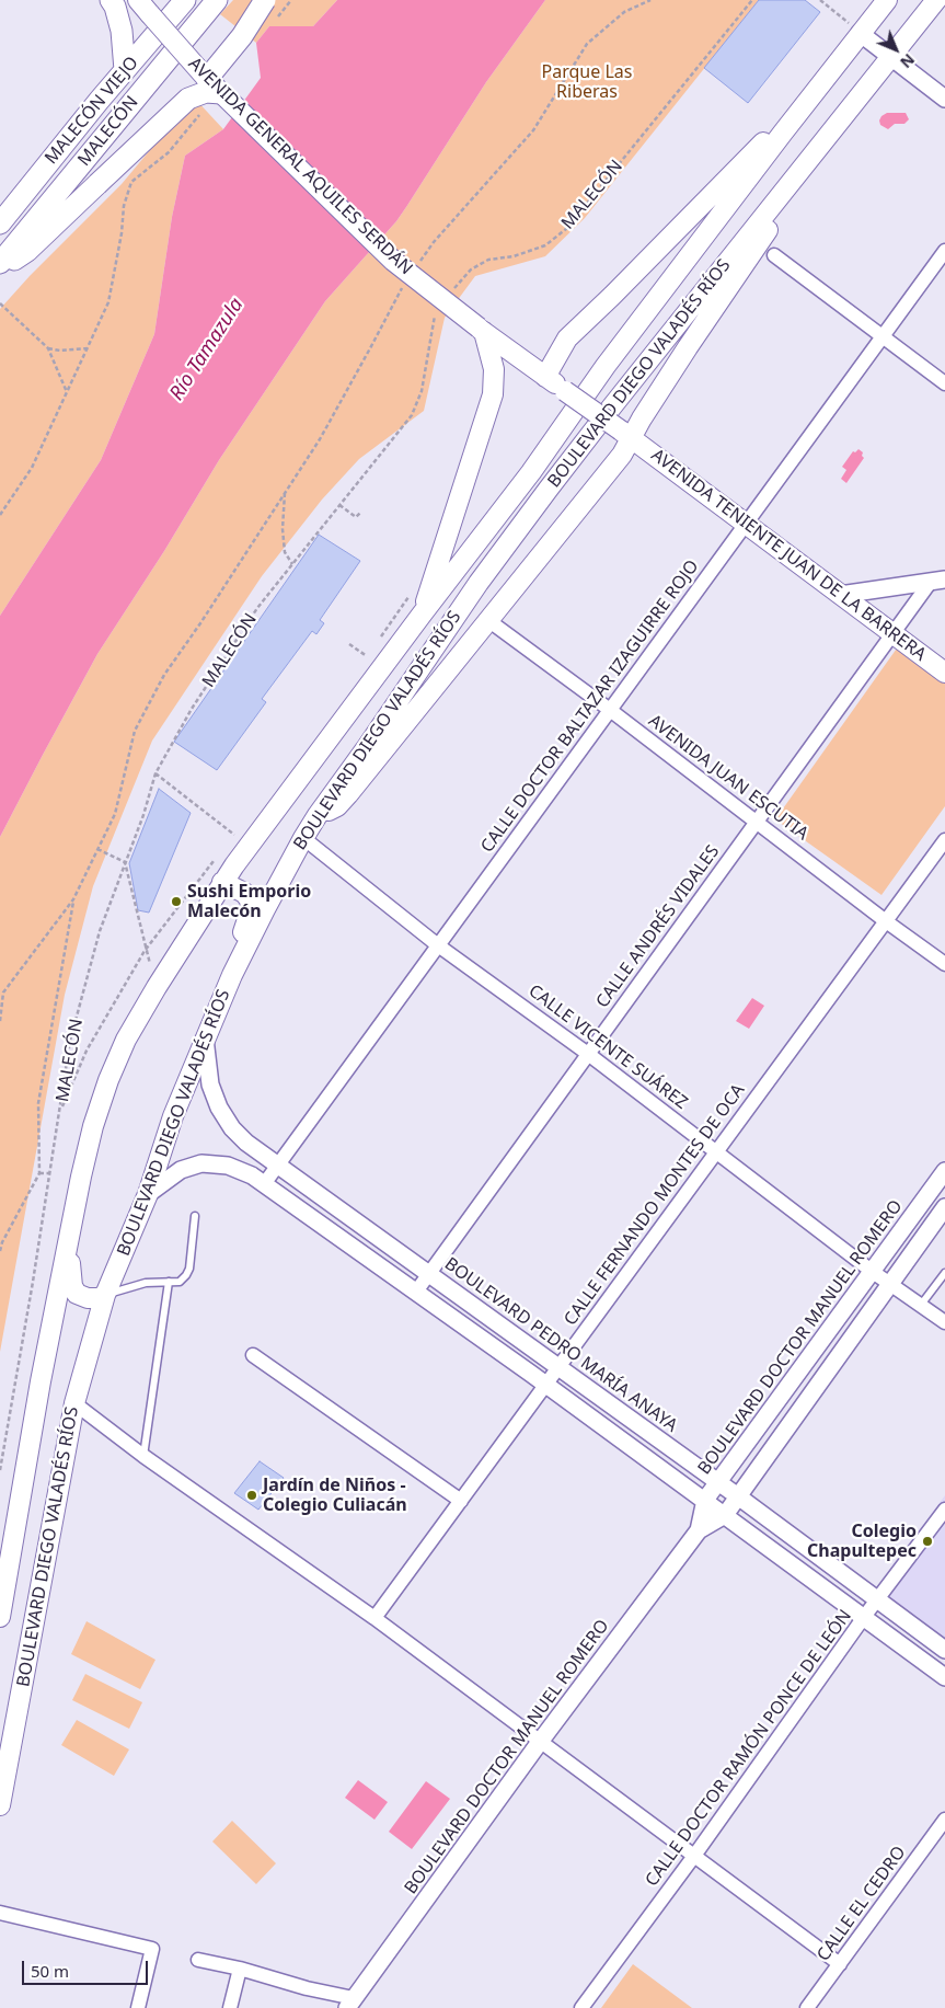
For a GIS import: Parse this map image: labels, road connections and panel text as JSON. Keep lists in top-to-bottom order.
{
  "streets": {
    "main road": [
      "MALECÓN VIEJO",
      "MALECÓN",
      "AVENIDA GENERAL AQUILES SERDÁN",
      "BOULEVARD DIEGO VALADÉS RÍOS",
      "AVENIDA TENIENTE JUAN DE LA BARRERA"
    ],
    "street": [
      "CALLE DOCTOR BALTAZAR IZAGUIRRE ROJO",
      "AVENIDA JUAN ESCUTIA",
      "CALLE ANDRÉS VIDALES",
      "CALLE VICENTE SUÁREZ",
      "CALLE FERNANDO MONTES DE OCA",
      "BOULEVARD DOCTOR MANUEL ROMERO",
      "BOULEVARD PEDRO MARÍA ANAYA",
      "CALLE DOCTOR RAMÓN PONCE DE LEÓN",
      "CALLE EL CEDRO"
    ]
  },
  "crossings": [
    ["AVENIDA GENERAL AQUILES SERDÁN", "AVENIDA TENIENTE JUAN DE LA BARRERA"],
    ["BOULEVARD DIEGO VALADÉS RÍOS", "CALLE VICENTE SUÁREZ"],
    ["BOULEVARD DIEGO VALADÉS RÍOS", "BOULEVARD PEDRO MARÍA ANAYA"],
    ["AVENIDA TENIENTE JUAN DE LA BARRERA", "CALLE DOCTOR BALTAZAR IZAGUIRRE ROJO"],
    ["AVENIDA TENIENTE JUAN DE LA BARRERA", "CALLE ANDRÉS VIDALES"],
    ["CALLE DOCTOR BALTAZAR IZAGUIRRE ROJO", "AVENIDA JUAN ESCUTIA"],
    ["CALLE DOCTOR BALTAZAR IZAGUIRRE ROJO", "CALLE VICENTE SUÁREZ"],
    ["CALLE DOCTOR BALTAZAR IZAGUIRRE ROJO", "BOULEVARD PEDRO MARÍA ANAYA"],
    ["AVENIDA JUAN ESCUTIA", "CALLE ANDRÉS VIDALES"],
    ["AVENIDA JUAN ESCUTIA", "CALLE FERNANDO MONTES DE OCA"],
    ["CALLE ANDRÉS VIDALES", "CALLE VICENTE SUÁREZ"],
    ["CALLE ANDRÉS VIDALES", "BOULEVARD PEDRO MARÍA ANAYA"],
    ["CALLE VICENTE SUÁREZ", "CALLE FERNANDO MONTES DE OCA"],
    ["CALLE VICENTE SUÁREZ", "BOULEVARD DOCTOR MANUEL ROMERO"],
    ["CALLE FERNANDO MONTES DE OCA", "BOULEVARD PEDRO MARÍA ANAYA"],
    ["BOULEVARD DOCTOR MANUEL ROMERO", "BOULEVARD PEDRO MARÍA ANAYA"],
    ["BOULEVARD PEDRO MARÍA ANAYA", "CALLE DOCTOR RAMÓN PONCE DE LEÓN"]
  ],
  "water": ["Río Tamazula"],
  "parks": ["Parque Las Riberas"],
  "places": ["Sushi Emporio Malecón", "Jardín de Niños - Colegio Culiacán", "Colegio Chapultepec"],
  "scale_bar": "50 m",
  "north": "bottom right"
}
